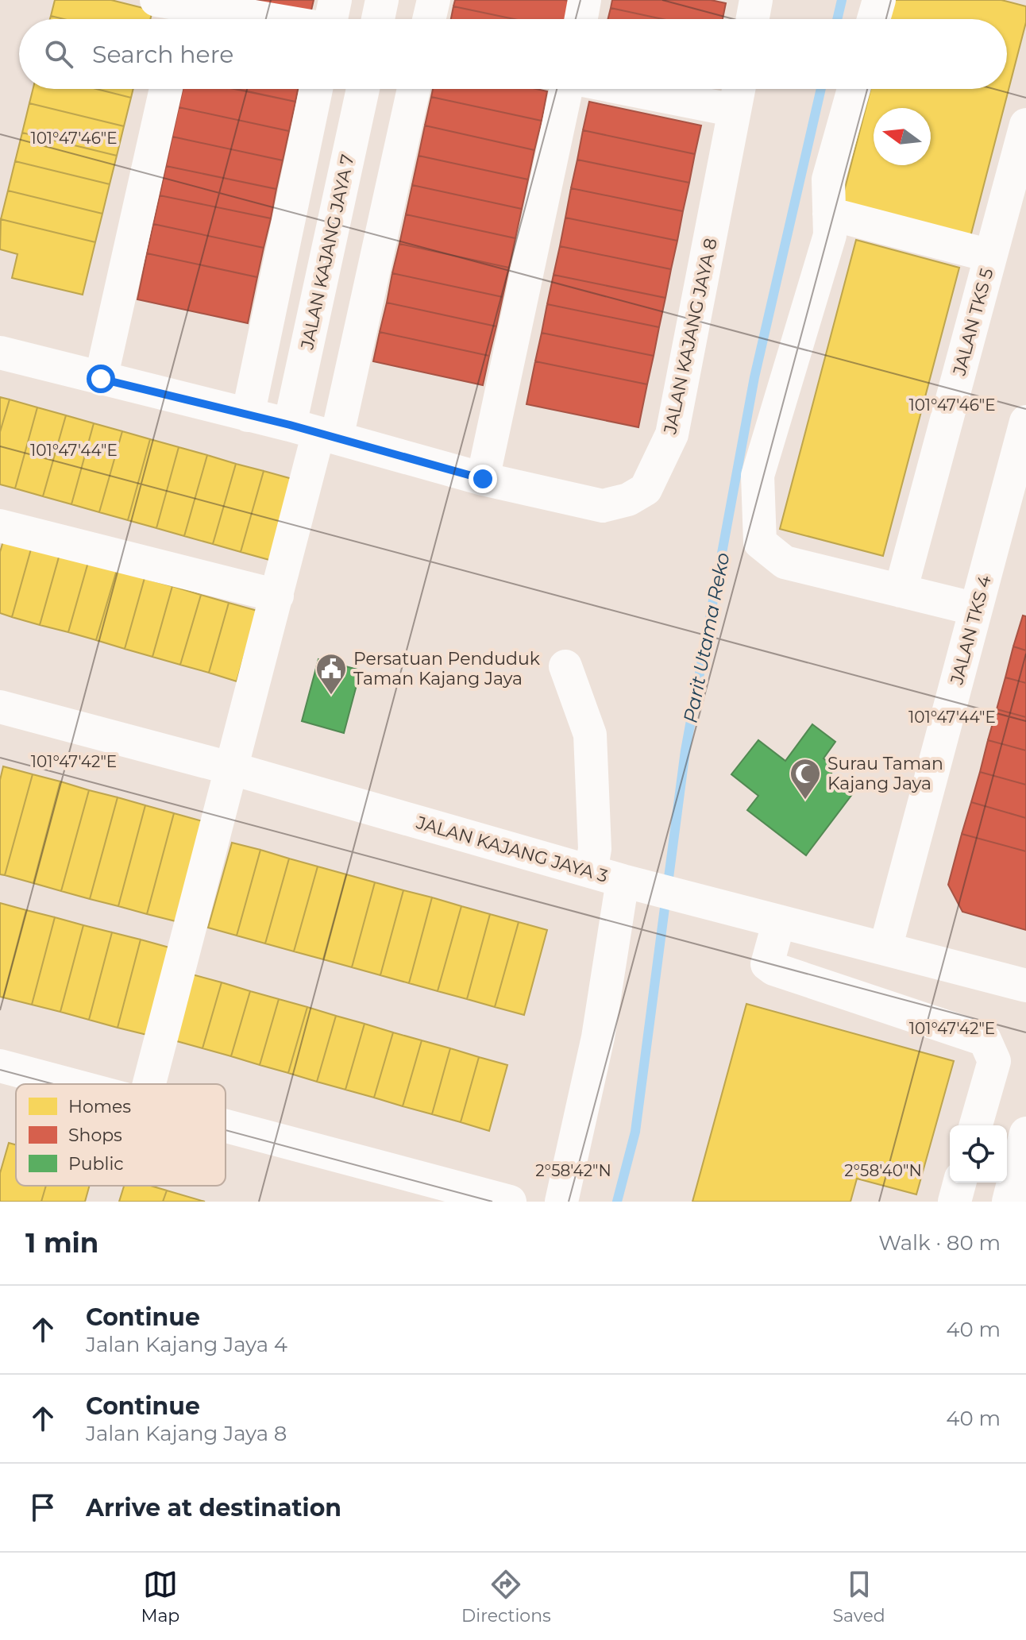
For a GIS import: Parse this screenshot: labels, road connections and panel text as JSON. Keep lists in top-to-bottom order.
{
  "streets": {
    "street": [
      "JALAN KAJANG JAYA 7",
      "JALAN TKS 5",
      "JALAN KAJANG JAYA 8",
      "JALAN TKS 4",
      "JALAN KAJANG JAYA 3"
    ]
  },
  "crossings": [
    ["JALAN KAJANG JAYA 7", "JALAN KAJANG JAYA 8"],
    ["JALAN TKS 4", "JALAN KAJANG JAYA 3"]
  ],
  "water": ["Parit Utama Reko"],
  "places": {
    "public building": ["Persatuan Penduduk Taman Kajang Jaya"],
    "mosque": ["Surau Taman Kajang Jaya"]
  },
  "legend": ["Homes", "Shops", "Public"],
  "north": "left",
  "page": {
    "search": "Search here",
    "heading": ["1 min", "Walk · 80 m"],
    "list": [
      ["Continue", "Jalan Kajang Jaya 4", "40 m"],
      ["Continue", "Jalan Kajang Jaya 8", "40 m"],
      "Arrive at destination"
    ],
    "nav": ["Map", "Directions", "Saved"]
  },
  "coordinates": [
    "101°47'46\"E",
    "101°47'44\"E",
    "101°47'42\"E",
    "2°58'42\"N",
    "2°58'40\"N"
  ]
}
